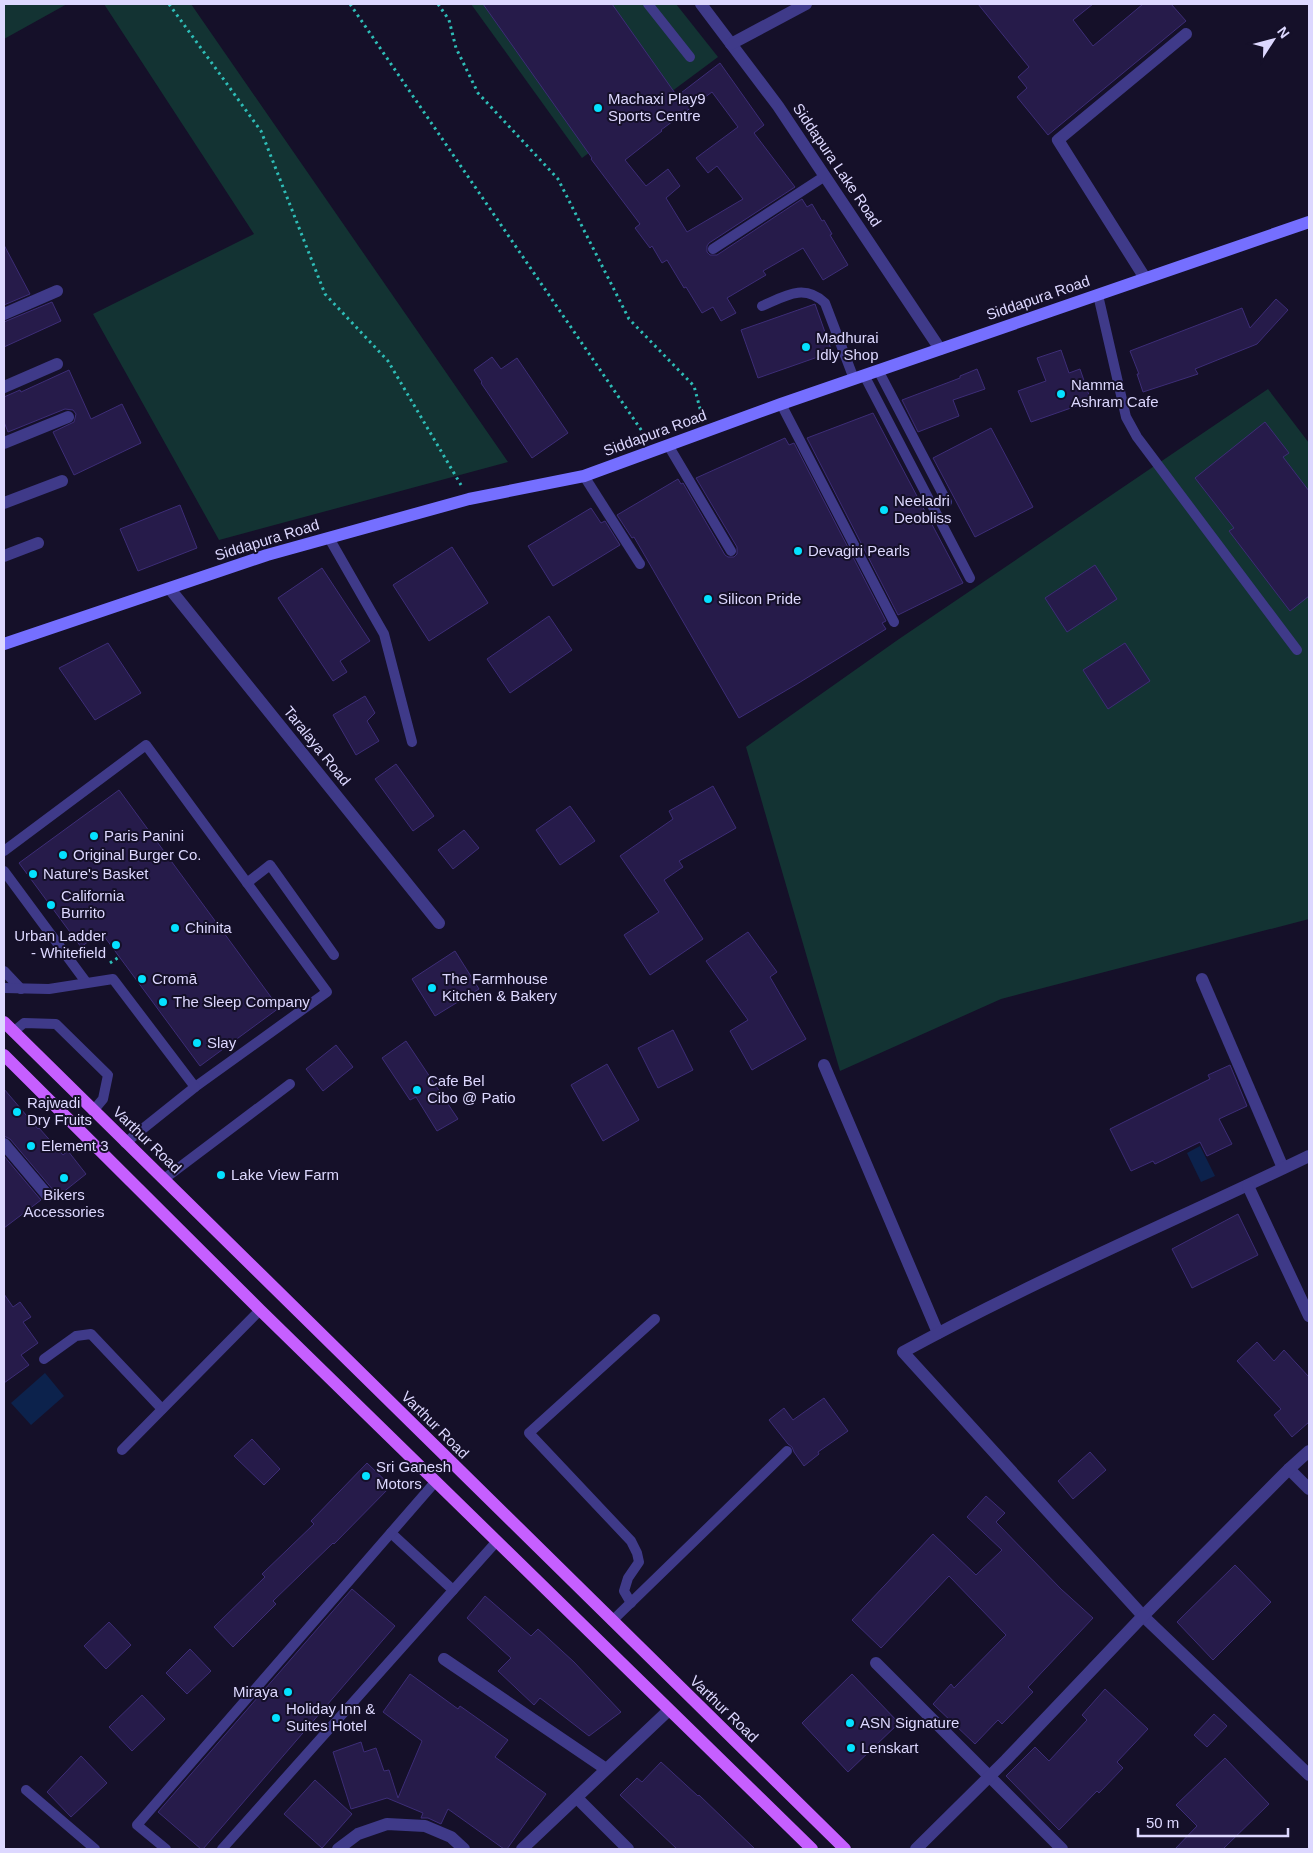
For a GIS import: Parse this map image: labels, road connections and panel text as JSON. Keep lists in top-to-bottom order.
{
  "streets": {
    "main road": ["Varthur Road"],
    "street": ["Siddapura Lake Road", "Siddapura Road", "Taralaya Road"]
  },
  "crossings": [
    ["Siddapura Lake Road", "Siddapura Road"],
    ["Siddapura Road", "Taralaya Road"]
  ],
  "places": [
    "Machaxi Play9 Sports Centre",
    "Madhurai Idly Shop",
    "Namma Ashram Cafe",
    "Neeladri Deobliss",
    "Devagiri Pearls",
    "Silicon Pride",
    "Paris Panini",
    "Original Burger Co.",
    "Nature's Basket",
    "California Burrito",
    "Chinita",
    "Urban Ladder - Whitefield",
    "Cromā",
    "The Farmhouse Kitchen & Bakery",
    "The Sleep Company",
    "Slay",
    "Cafe Bel Cibo @ Patio",
    "Rajwadi Dry Fruits",
    "Element 3",
    "Lake View Farm",
    "Bikers Accessories",
    "Sri Ganesh Motors",
    "Miraya",
    "Holiday Inn & Suites Hotel",
    "ASN Signature",
    "Lenskart"
  ],
  "scale_bar": "50 m",
  "north": "top right"
}
